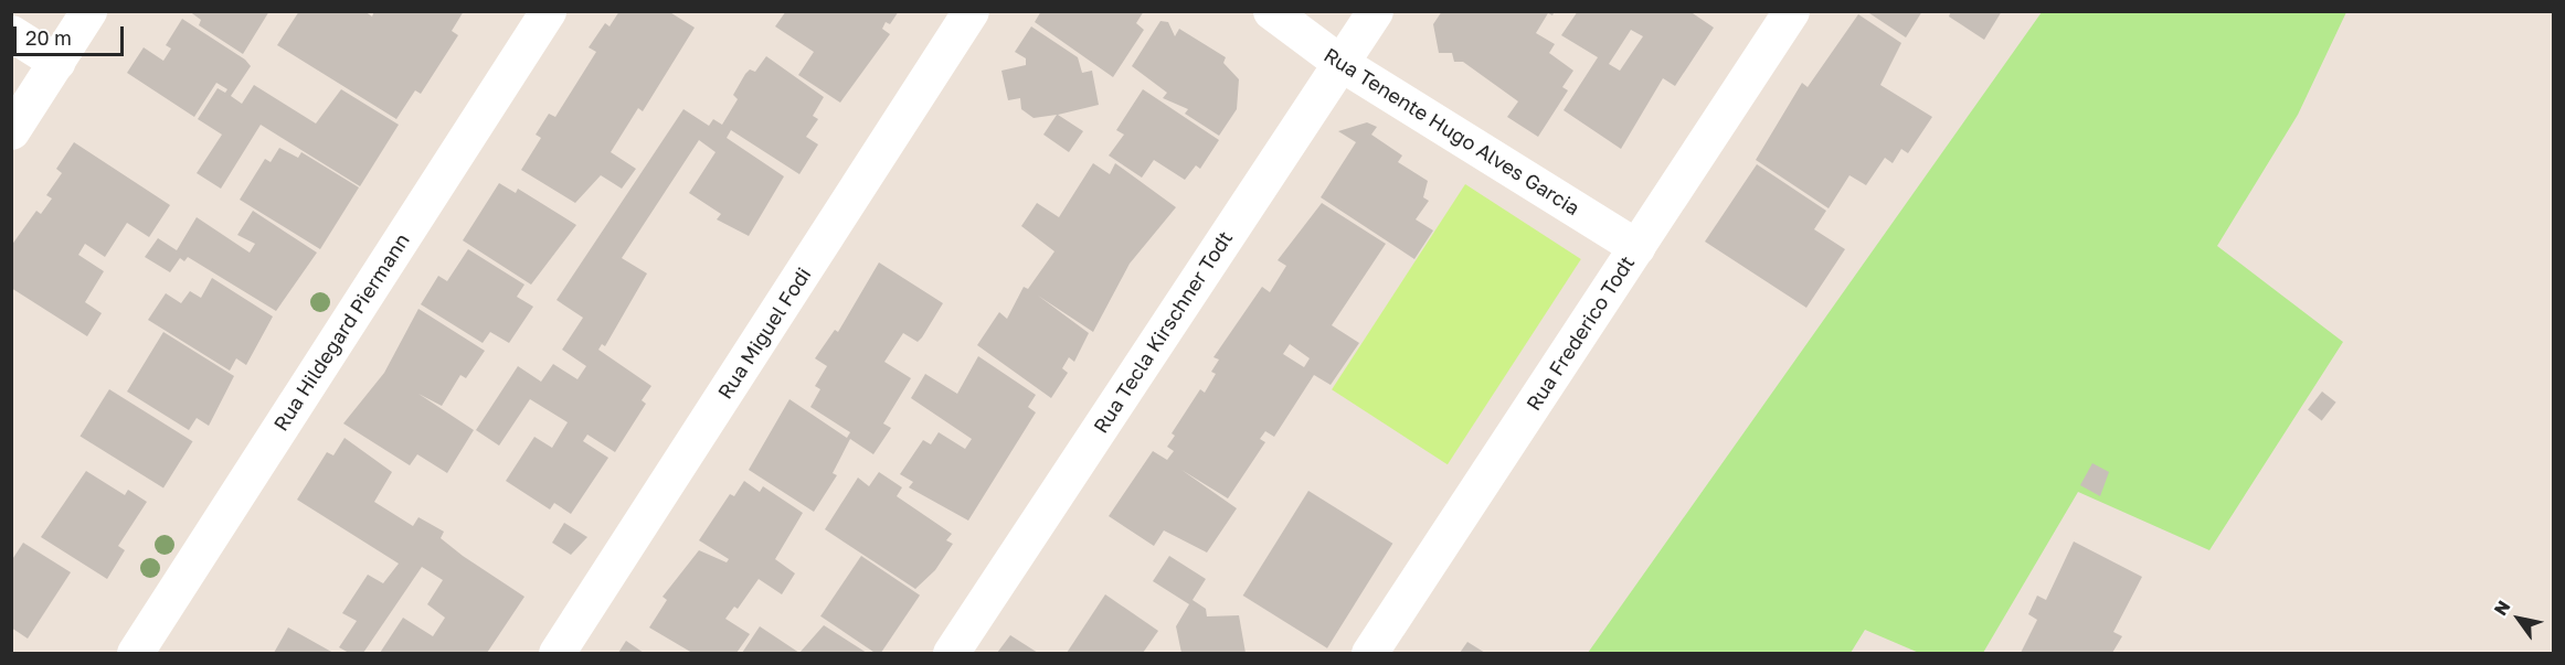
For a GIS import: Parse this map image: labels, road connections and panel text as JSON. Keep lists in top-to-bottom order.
{
  "streets": {
    "street": [
      "Rua Tenente Hugo Alves Garcia",
      "Rua Hildegard Piermann",
      "Rua Tecla Kirschner Todt",
      "Rua Miguel Fodi",
      "Rua Frederico Todt"
    ]
  },
  "crossings": [
    ["Rua Tenente Hugo Alves Garcia", "Rua Tecla Kirschner Todt"],
    ["Rua Tenente Hugo Alves Garcia", "Rua Frederico Todt"]
  ],
  "scale_bar": "20 m",
  "north": "top left"
}
